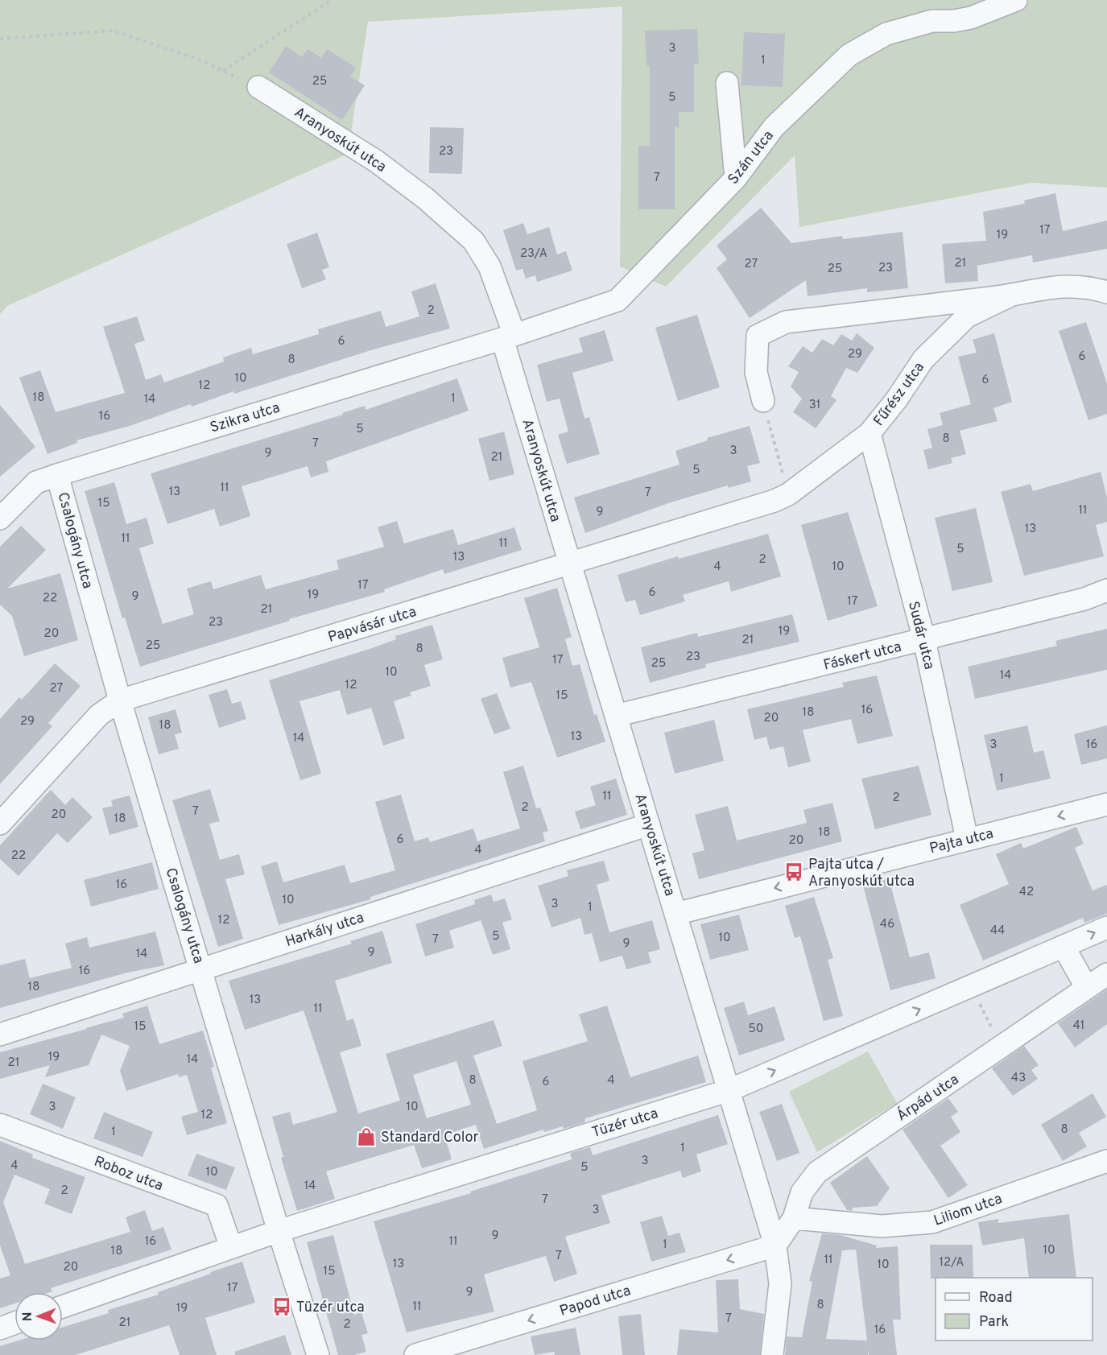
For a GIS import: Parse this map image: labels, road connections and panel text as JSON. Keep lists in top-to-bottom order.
{
  "streets": {
    "street": [
      "Aranyoskút utca",
      "Szán utca",
      "Fűrész utca",
      "Szikra utca",
      "Csalogány utca",
      "Papvásár utca",
      "Sudár utca",
      "Fáskert utca",
      "Pajta utca",
      "Harkály utca",
      "Árpád utca",
      "Tüzér utca",
      "Roboz utca",
      "Liliom utca",
      "Papod utca"
    ]
  },
  "crossings": [
    ["Aranyoskút utca", "Szán utca"],
    ["Aranyoskút utca", "Szikra utca"],
    ["Aranyoskút utca", "Papvásár utca"],
    ["Aranyoskút utca", "Fáskert utca"],
    ["Aranyoskút utca", "Pajta utca"],
    ["Aranyoskút utca", "Harkály utca"],
    ["Aranyoskút utca", "Árpád utca"],
    ["Aranyoskút utca", "Tüzér utca"],
    ["Aranyoskút utca", "Papod utca"],
    ["Szán utca", "Szikra utca"],
    ["Fűrész utca", "Papvásár utca"],
    ["Fűrész utca", "Sudár utca"],
    ["Szikra utca", "Csalogány utca"],
    ["Csalogány utca", "Papvásár utca"],
    ["Csalogány utca", "Harkály utca"],
    ["Csalogány utca", "Tüzér utca"],
    ["Sudár utca", "Fáskert utca"],
    ["Sudár utca", "Pajta utca"],
    ["Árpád utca", "Liliom utca"],
    ["Árpád utca", "Papod utca"],
    ["Tüzér utca", "Roboz utca"]
  ],
  "one_way": ["Papod utca"],
  "places": {
    "bus stop": ["Pajta utca / Aranyoskút utca", "Tüzér utca"],
    "shop": ["Standard Color"]
  },
  "house_numbers": [
    "3",
    "1",
    "25",
    "5",
    "23",
    "7",
    "17",
    "19",
    "23/A",
    "21",
    "27",
    "23",
    "25",
    "2",
    "6",
    "29",
    "6",
    "8",
    "10",
    "6",
    "12",
    "18",
    "1",
    "14",
    "31",
    "16",
    "5",
    "8",
    "7",
    "3",
    "9",
    "21",
    "5",
    "11",
    "13",
    "7",
    "15",
    "11",
    "9",
    "13",
    "11",
    "11",
    "5",
    "13",
    "2",
    "4",
    "10",
    "17",
    "6",
    "19",
    "9",
    "22",
    "17",
    "21",
    "23",
    "19",
    "20",
    "21",
    "25",
    "8",
    "23",
    "17",
    "25",
    "10",
    "14",
    "12",
    "27",
    "15",
    "16",
    "18",
    "20",
    "29",
    "18",
    "13",
    "14",
    "3",
    "16",
    "1",
    "11",
    "2",
    "2",
    "7",
    "20",
    "18",
    "18",
    "6",
    "20",
    "4",
    "22",
    "16",
    "42",
    "10",
    "3",
    "1",
    "12",
    "46",
    "44",
    "5",
    "10",
    "7",
    "9",
    "9",
    "14",
    "16",
    "18",
    "13",
    "11",
    "41",
    "15",
    "50",
    "19",
    "14",
    "21",
    "43",
    "8",
    "4",
    "6",
    "3",
    "10",
    "12",
    "8",
    "1",
    "1",
    "3",
    "4",
    "5",
    "10",
    "14",
    "2",
    "7",
    "3",
    "9",
    "16",
    "11",
    "1",
    "10",
    "18",
    "7",
    "11",
    "12/A",
    "13",
    "10",
    "20",
    "15",
    "17",
    "9",
    "8",
    "11",
    "19",
    "7",
    "21",
    "2",
    "16"
  ],
  "legend": ["Road", "Park"],
  "north": "left"
}
